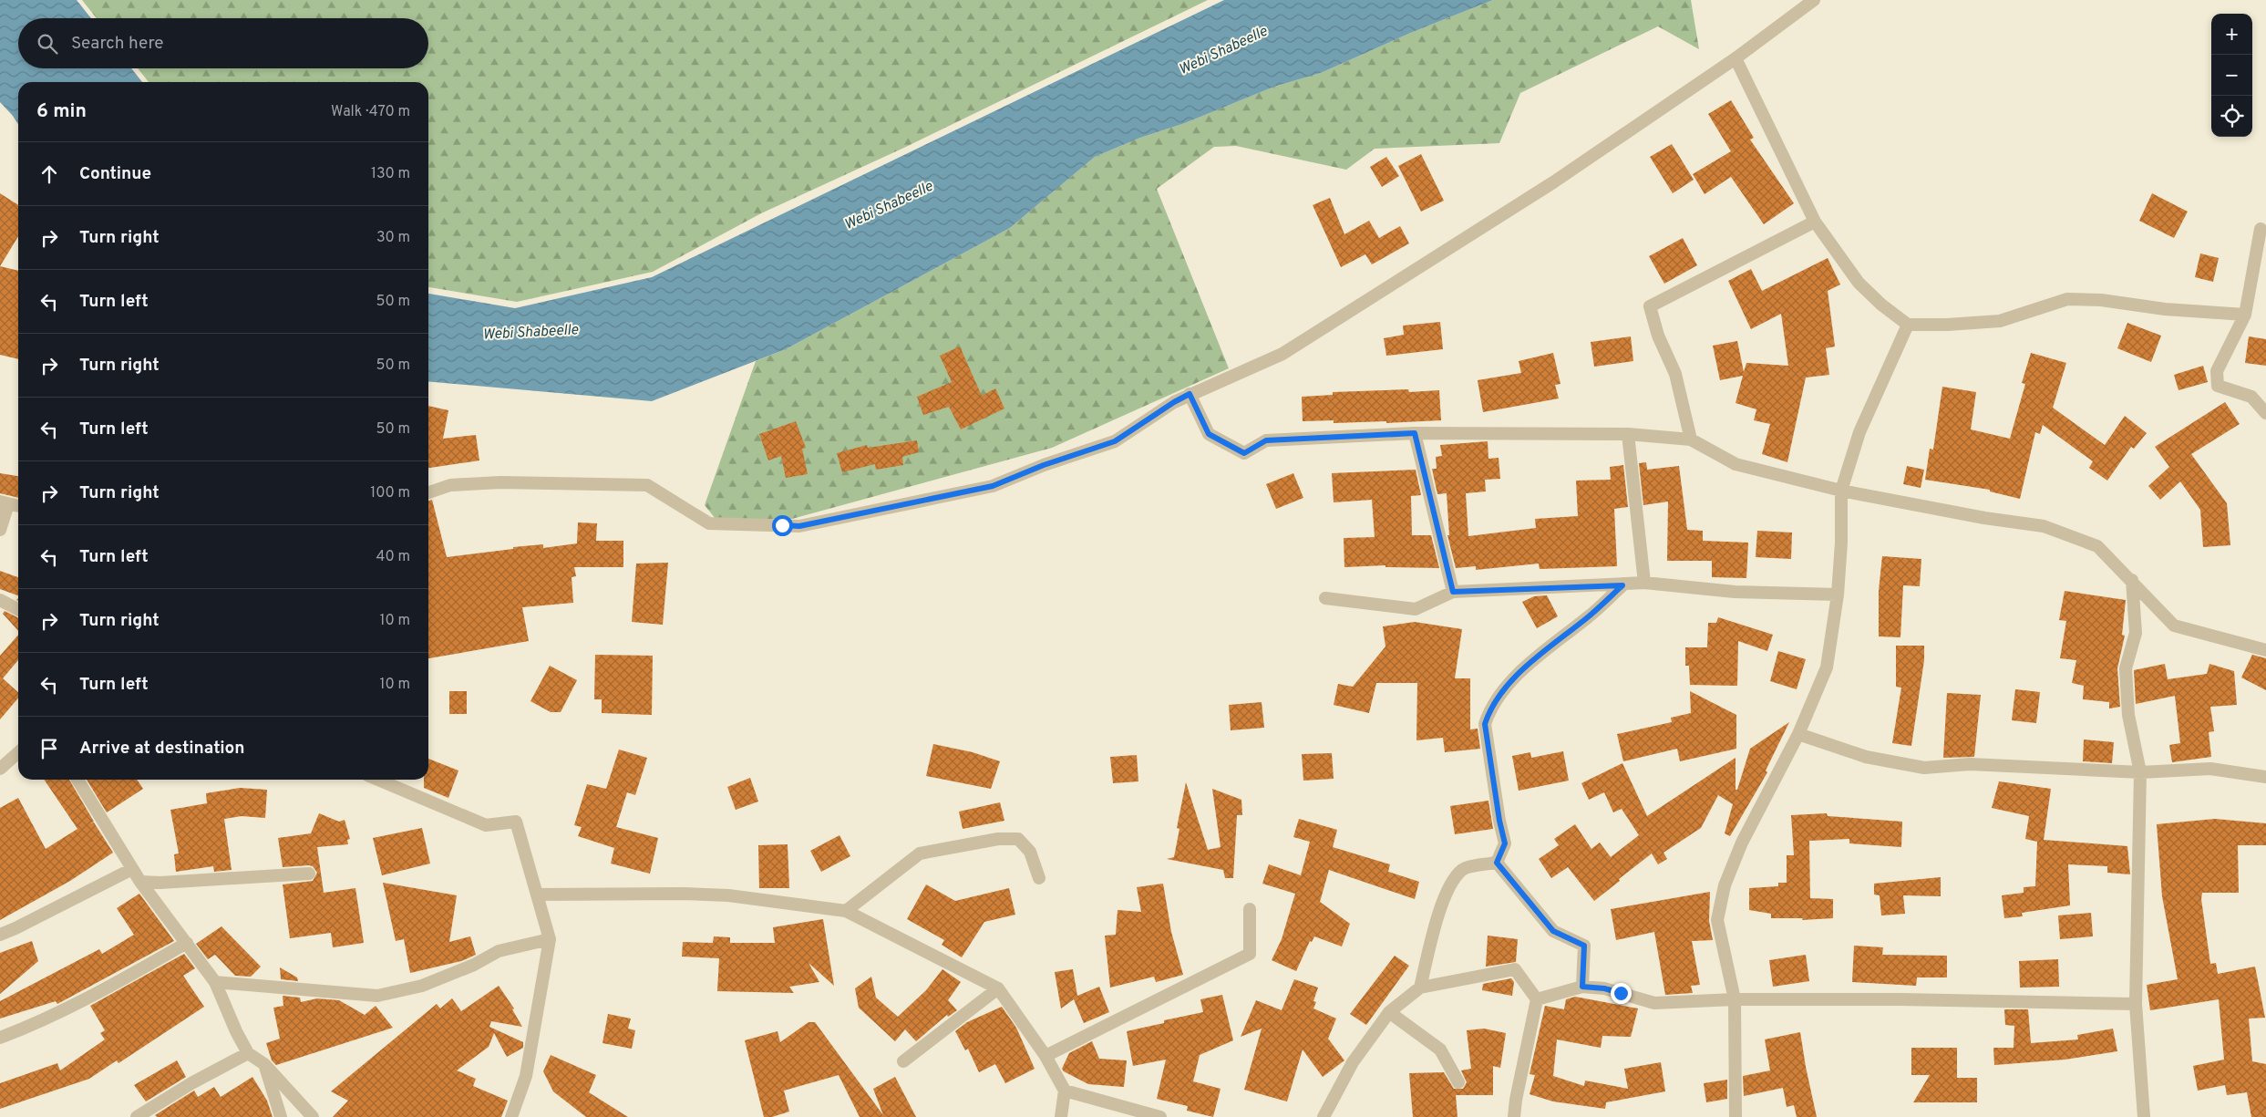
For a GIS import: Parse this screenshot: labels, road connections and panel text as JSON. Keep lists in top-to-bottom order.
{
  "water": ["Webi Shabeelle"],
  "page": {
    "map_buttons": ["+", "−"],
    "search": "Search here",
    "heading": ["6 min", "Walk · 470 m"],
    "list": [
      ["Continue", "130 m"],
      ["Turn right", "30 m"],
      ["Turn left", "50 m"],
      ["Turn right", "50 m"],
      ["Turn left", "50 m"],
      ["Turn right", "100 m"],
      ["Turn left", "40 m"],
      ["Turn right", "10 m"],
      ["Turn left", "10 m"],
      "Arrive at destination"
    ]
  }
}
